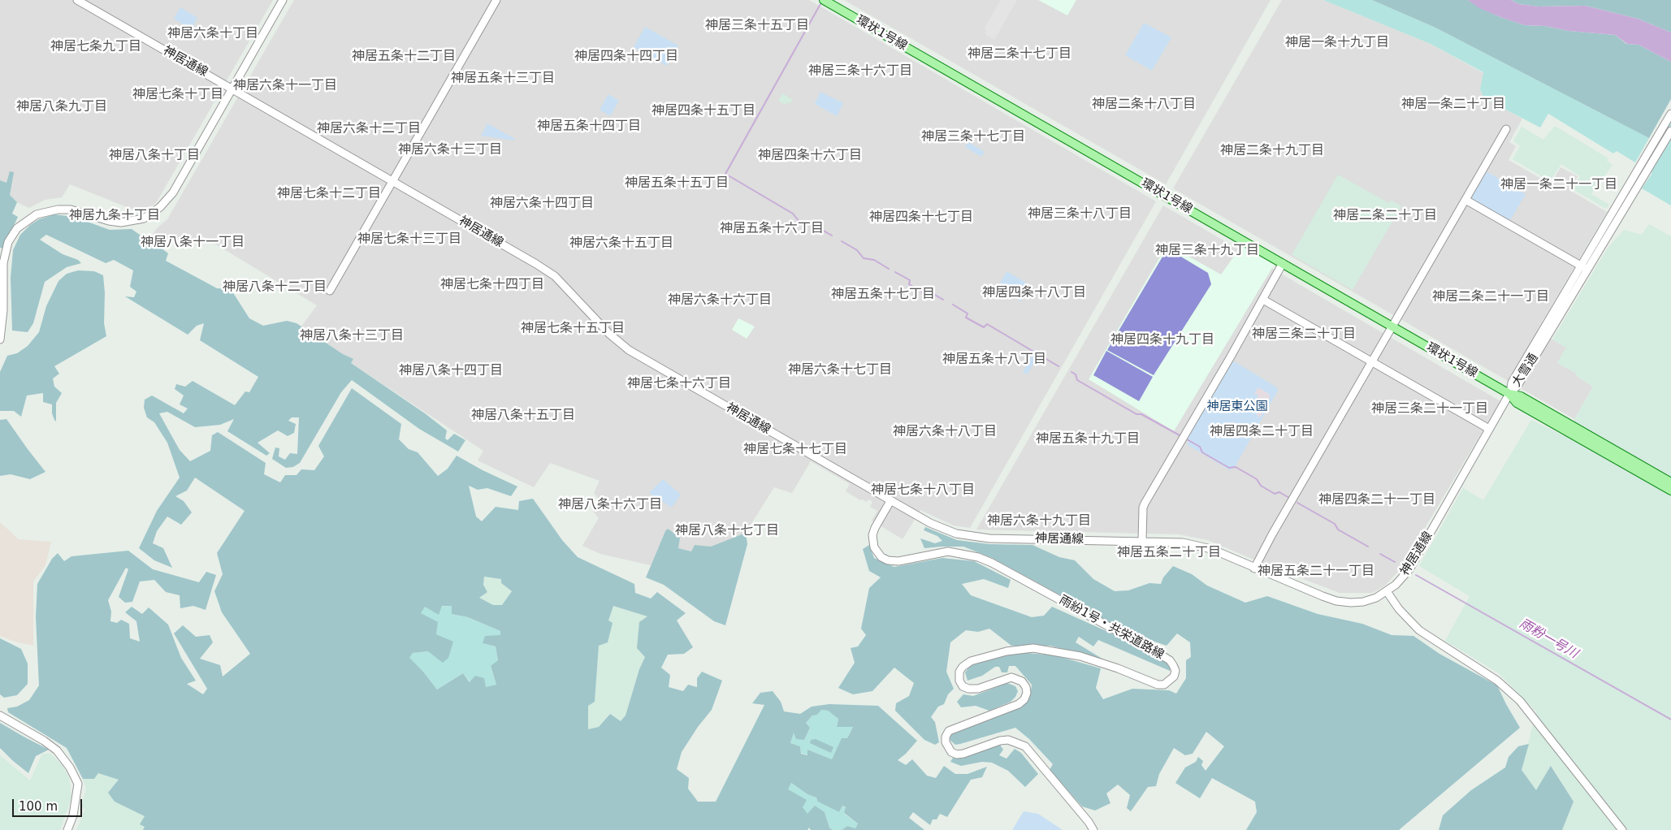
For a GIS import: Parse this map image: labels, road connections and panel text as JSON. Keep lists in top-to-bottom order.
{
  "streets": {
    "main road": ["環状1号線"],
    "street": ["神居通線", "大雪通", "雨紛1号・共栄道路線"]
  },
  "crossings": [
    ["環状1号線", "神居通線"],
    ["環状1号線", "大雪通"],
    ["神居通線", "大雪通"],
    ["神居通線", "雨紛1号・共栄道路線"]
  ],
  "districts": [
    "神居三条十五丁目",
    "神居六条十丁目",
    "神居一条十九丁目",
    "神居七条九丁目",
    "神居二条十七丁目",
    "神居五条十二丁目",
    "神居四条十四丁目",
    "神居三条十六丁目",
    "神居五条十三丁目",
    "神居六条十一丁目",
    "神居七条十丁目",
    "神居二条十八丁目",
    "神居一条二十丁目",
    "神居八条九丁目",
    "神居四条十五丁目",
    "神居五条十四丁目",
    "神居六条十二丁目",
    "神居三条十七丁目",
    "神居六条十三丁目",
    "神居二条十九丁目",
    "神居八条十丁目",
    "神居四条十六丁目",
    "神居五条十五丁目",
    "神居一条二十一丁目",
    "神居七条十二丁目",
    "神居六条十四丁目",
    "神居三条十八丁目",
    "神居九条十丁目",
    "神居二条二十丁目",
    "神居四条十七丁目",
    "神居五条十六丁目",
    "神居七条十三丁目",
    "神居八条十一丁目",
    "神居六条十五丁目",
    "神居三条十九丁目",
    "神居七条十四丁目",
    "神居八条十二丁目",
    "神居四条十八丁目",
    "神居五条十七丁目",
    "神居二条二十一丁目",
    "神居六条十六丁目",
    "神居七条十五丁目",
    "神居三条二十丁目",
    "神居八条十三丁目",
    "神居四条十九丁目",
    "神居五条十八丁目",
    "神居六条十七丁目",
    "神居八条十四丁目",
    "神居七条十六丁目",
    "神居三条二十一丁目",
    "神居八条十五丁目",
    "神居六条十八丁目",
    "神居四条二十丁目",
    "神居五条十九丁目",
    "神居七条十七丁目",
    "神居七条十八丁目",
    "神居四条二十一丁目",
    "神居八条十六丁目",
    "神居六条十九丁目",
    "神居八条十七丁目",
    "神居五条二十丁目",
    "神居五条二十一丁目"
  ],
  "water": ["雨粉一号川"],
  "parks": ["神居東公園"],
  "scale_bar": "100 m"
}
